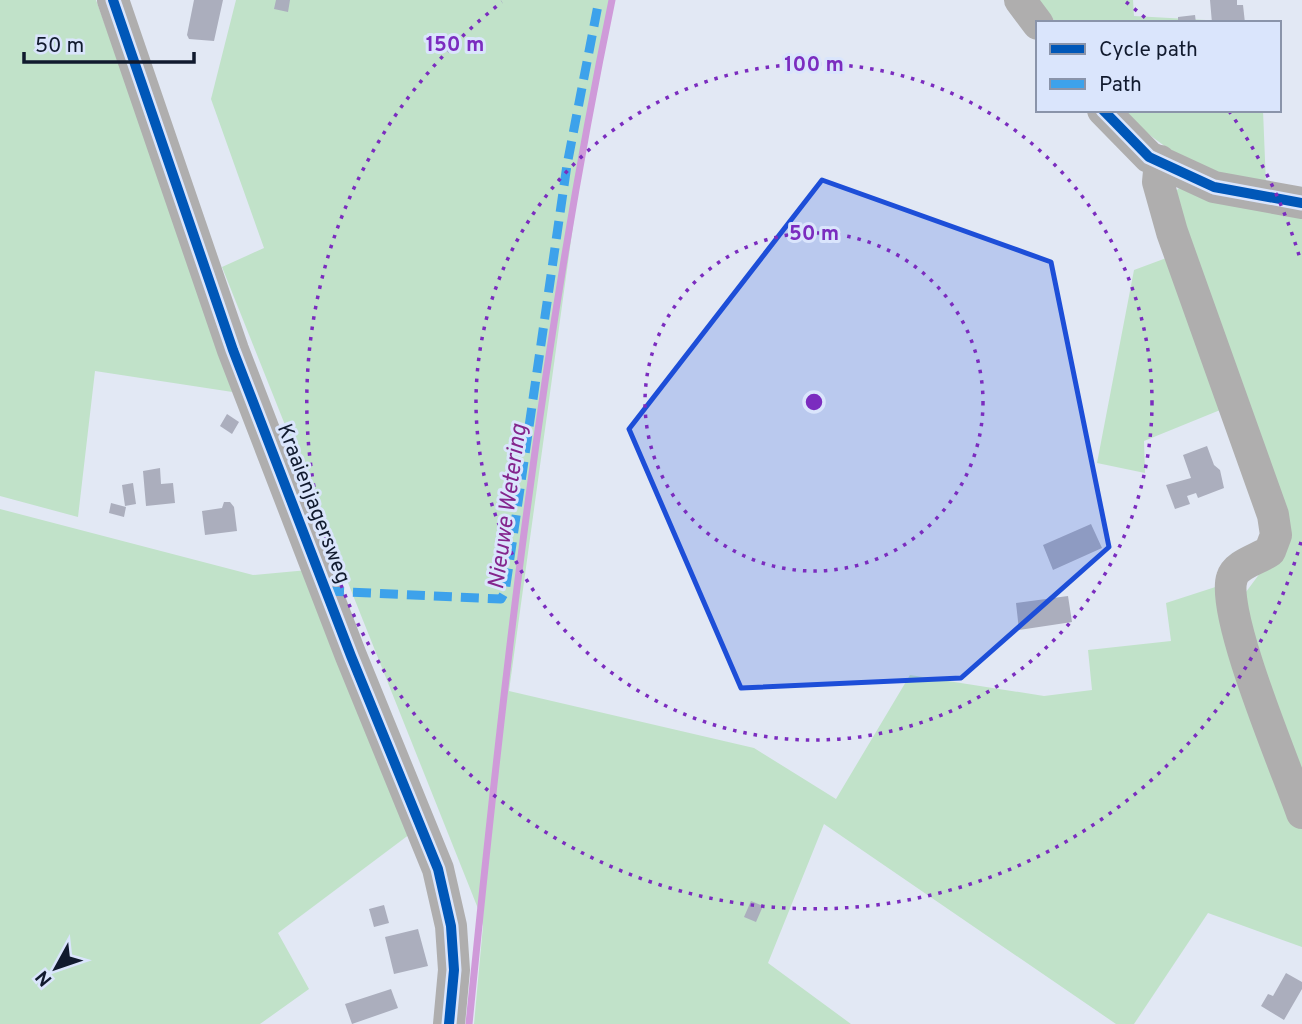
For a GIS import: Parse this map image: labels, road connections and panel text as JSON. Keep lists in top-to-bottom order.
{
  "streets": {
    "street": ["Kraaienjagersweg"]
  },
  "water": ["Nieuwe Wetering"],
  "legend": ["Cycle path", "Path"],
  "scale_bar": "50 m",
  "north": "bottom left",
  "rings": ["150 m", "100 m", "50 m"]
}
